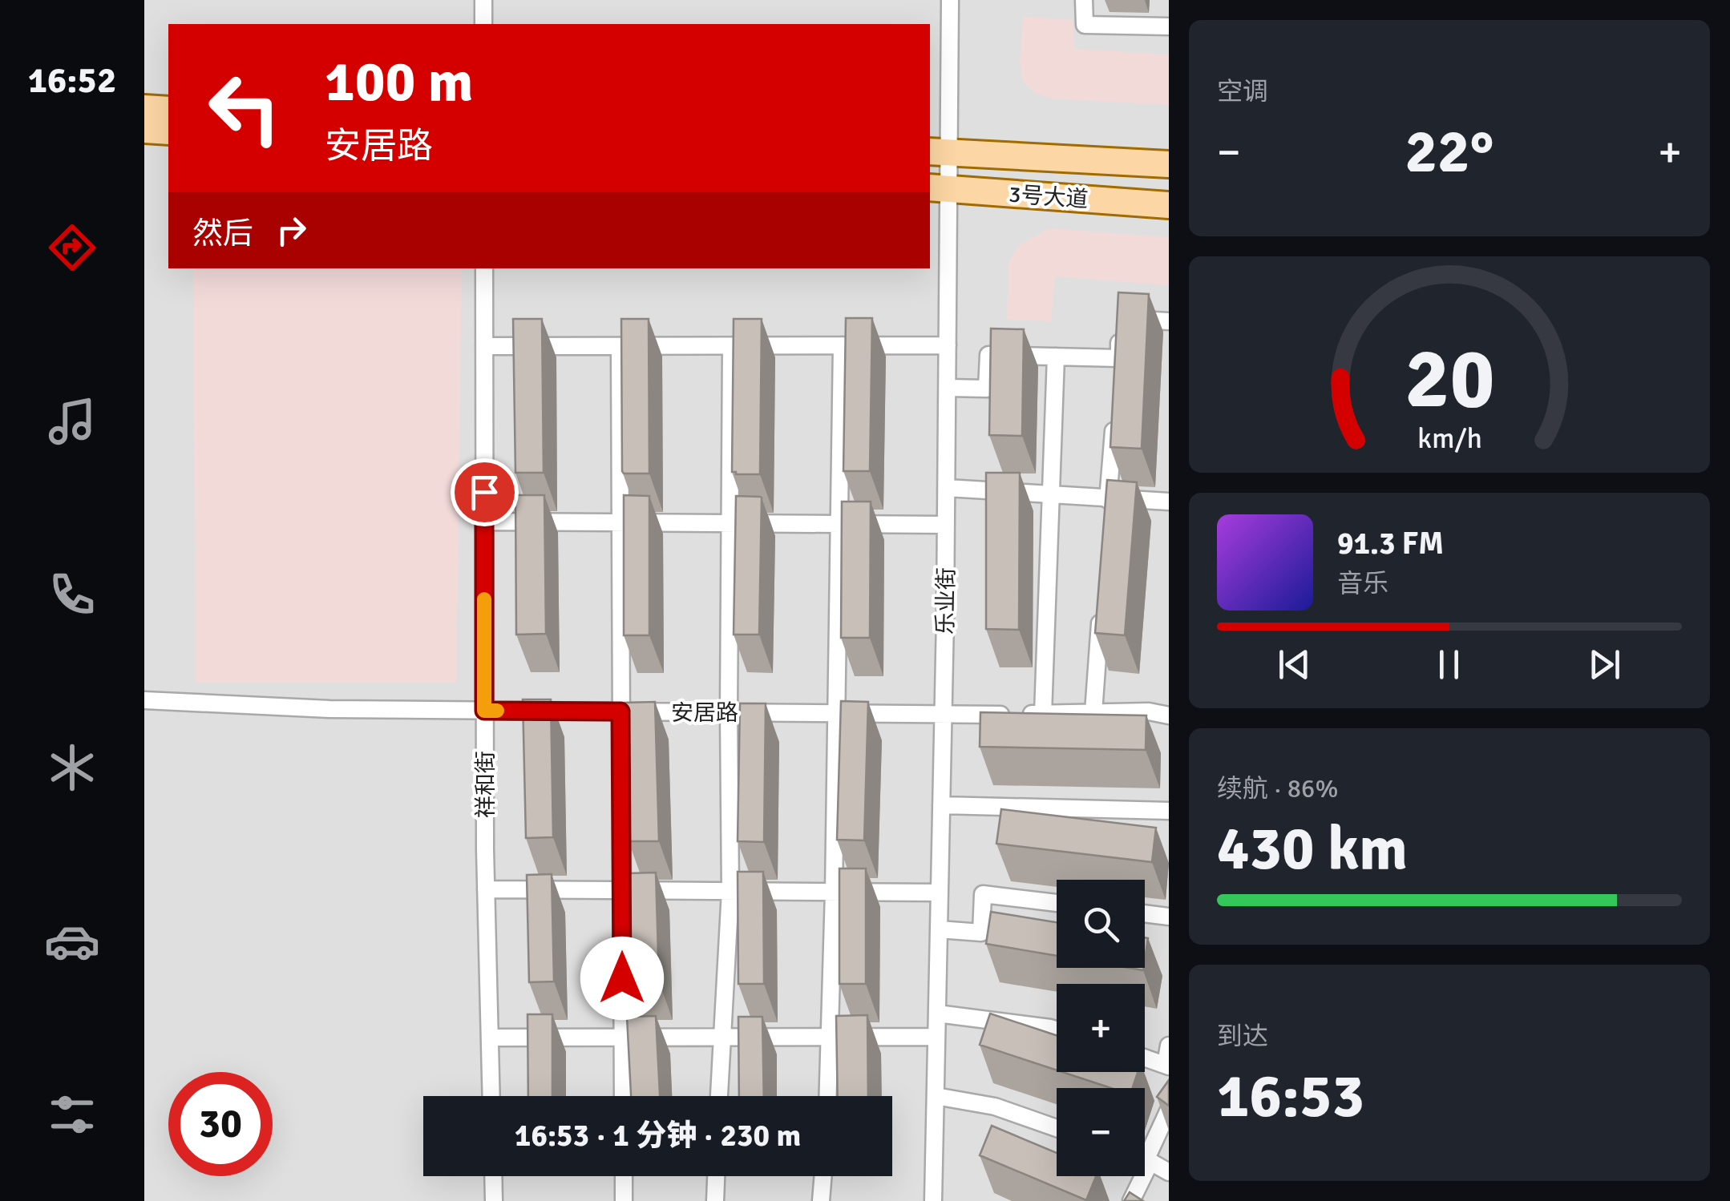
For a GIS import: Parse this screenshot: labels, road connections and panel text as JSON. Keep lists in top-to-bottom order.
{
  "streets": {
    "main road": ["3号大道"],
    "street": ["乐业街", "安居路", "祥和街"]
  },
  "crossings": [
    ["3号大道", "乐业街"],
    ["乐业街", "安居路"],
    ["安居路", "祥和街"]
  ],
  "page": {
    "tabs": "16:52",
    "tile": [
      "空调",
      ["续航 · 86%", "430 km"],
      ["到达", "16:53"]
    ],
    "turn": ["100 m", "安居路"],
    "heat": ["−", "22°", "+"],
    "then": "然后",
    "song": ["91.3 FM", "音乐"],
    "map_buttons": ["+", "−"],
    "limit": "30",
    "trip": "16:53 · 1 分钟 · 230 m",
    "gauge": ["20", "km/h"]
  }
}
